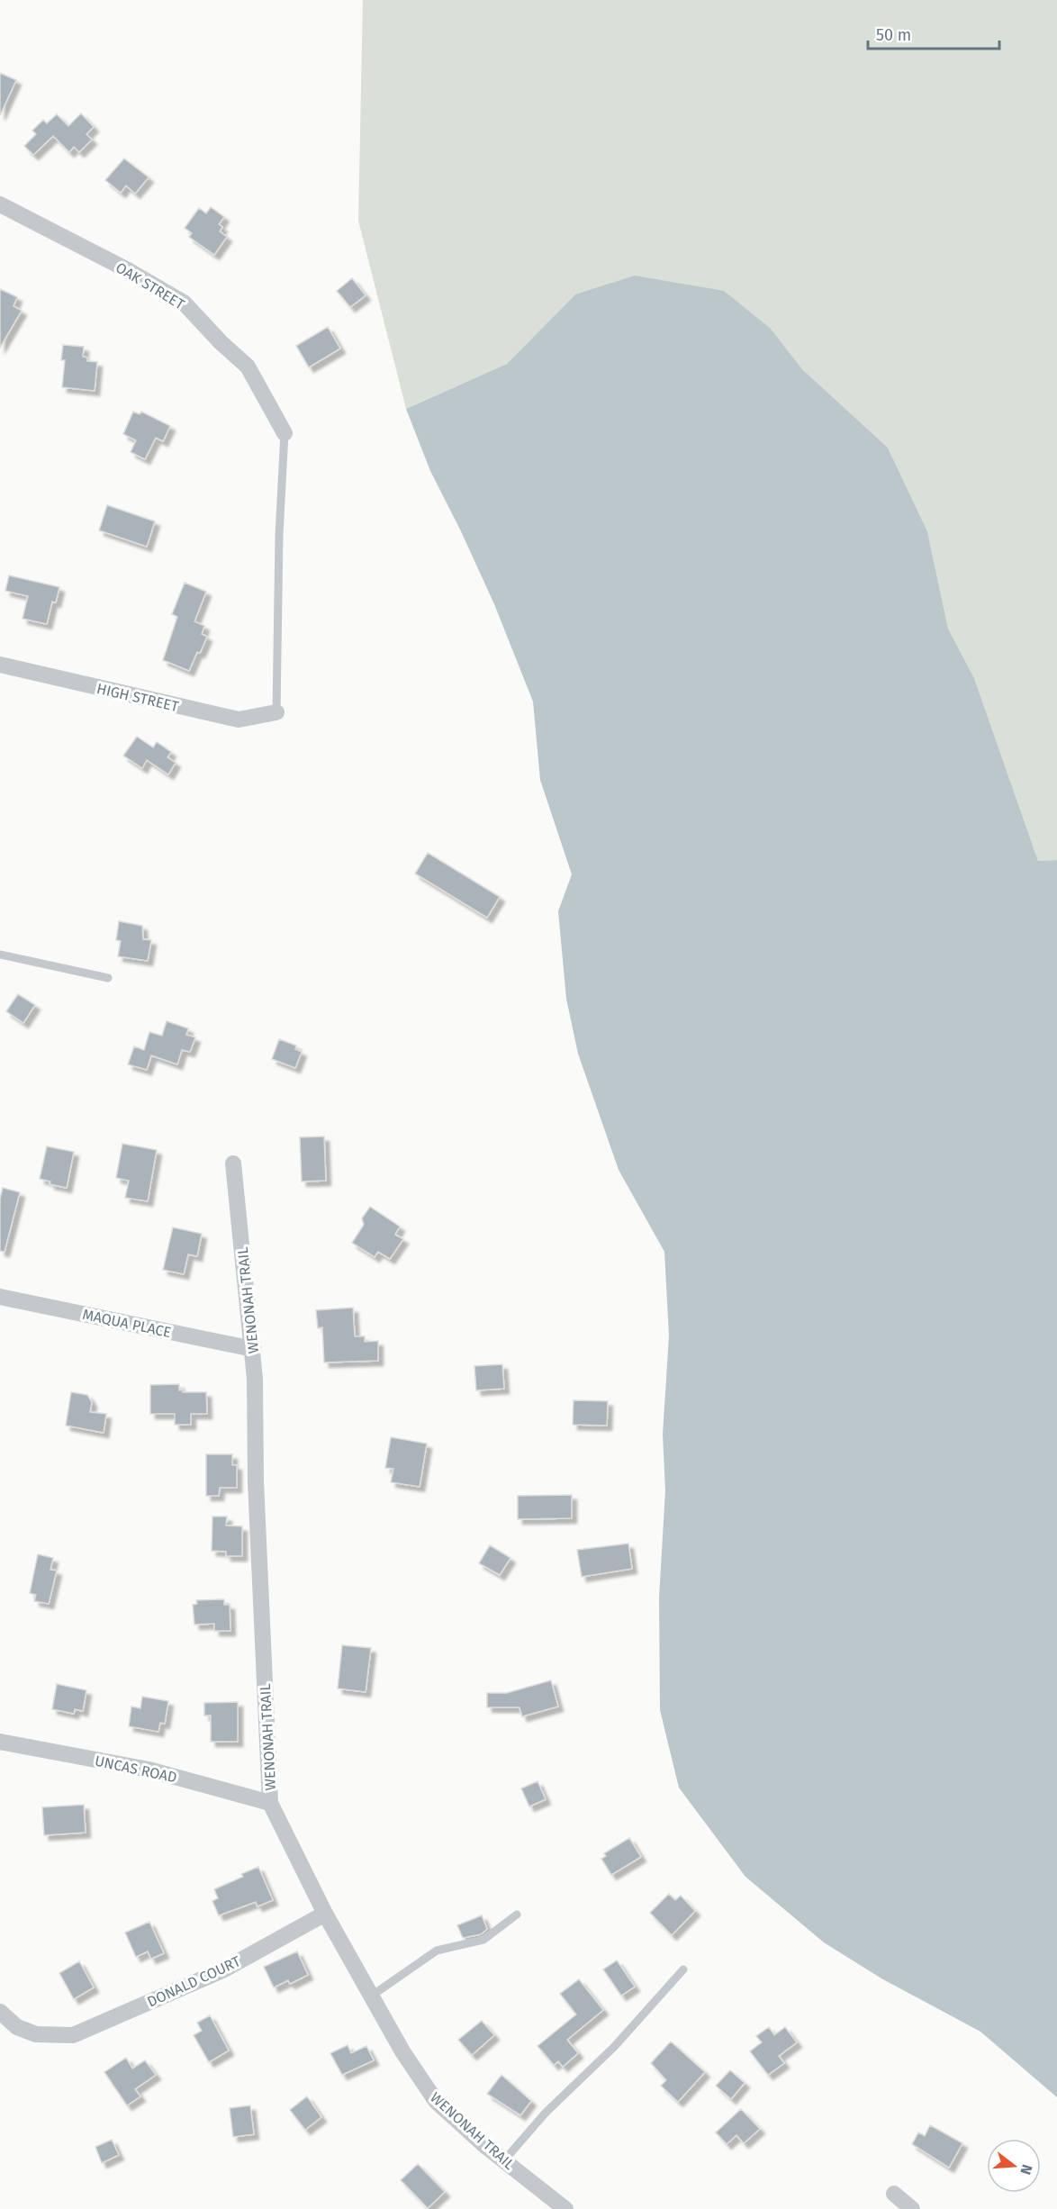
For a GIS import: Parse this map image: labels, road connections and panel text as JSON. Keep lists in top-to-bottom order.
{
  "streets": {
    "street": [
      "OAK STREET",
      "HIGH STREET",
      "WENONAH TRAIL",
      "MAQUA PLACE",
      "UNCAS ROAD",
      "DONALD COURT"
    ]
  },
  "crossings": [
    ["WENONAH TRAIL", "MAQUA PLACE"],
    ["WENONAH TRAIL", "UNCAS ROAD"],
    ["WENONAH TRAIL", "DONALD COURT"]
  ],
  "scale_bar": "50 m",
  "north": "right"
}
